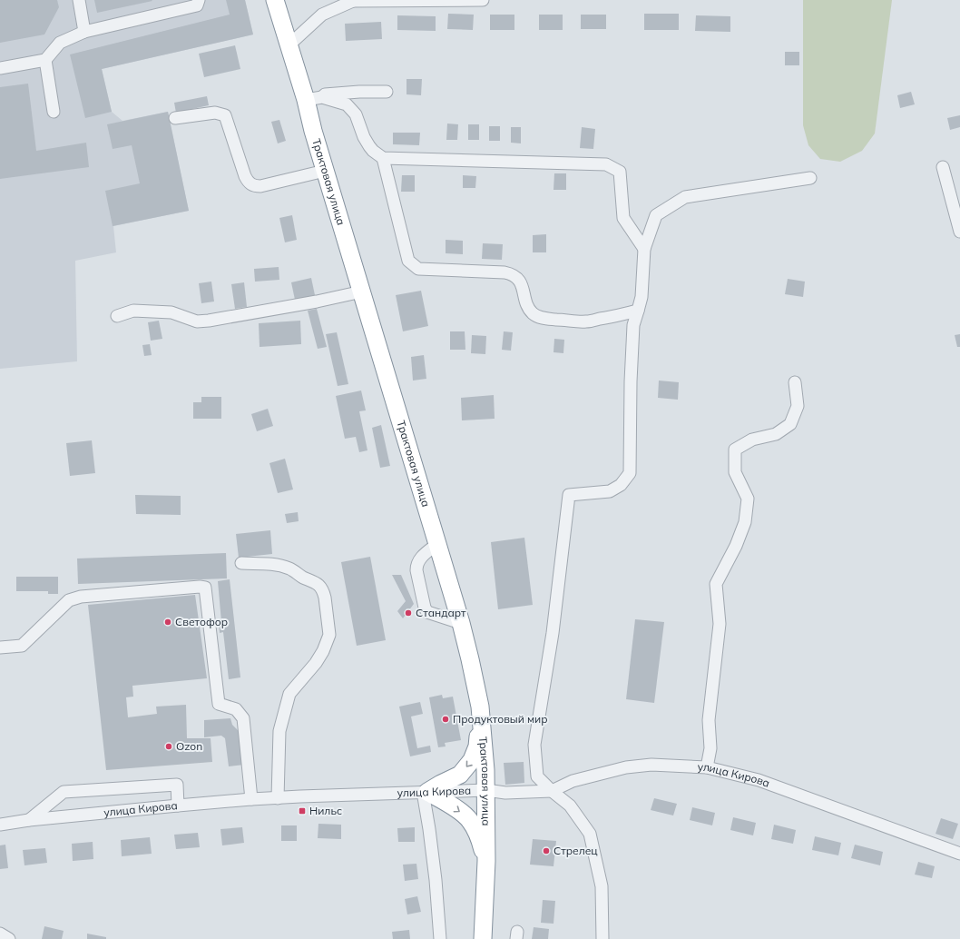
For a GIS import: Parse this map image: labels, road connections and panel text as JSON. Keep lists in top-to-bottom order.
{
  "streets": {
    "highway": ["Трактовая улица"],
    "street": ["улица Кирова"]
  },
  "crossings": [
    ["Трактовая улица", "улица Кирова"]
  ],
  "places": {
    "other": [
      "Стандарт",
      "Светофор",
      "Продуктовый мир",
      "Ozon",
      "Стрелец"
    ],
    "transit": ["Нильс"]
  }
}
